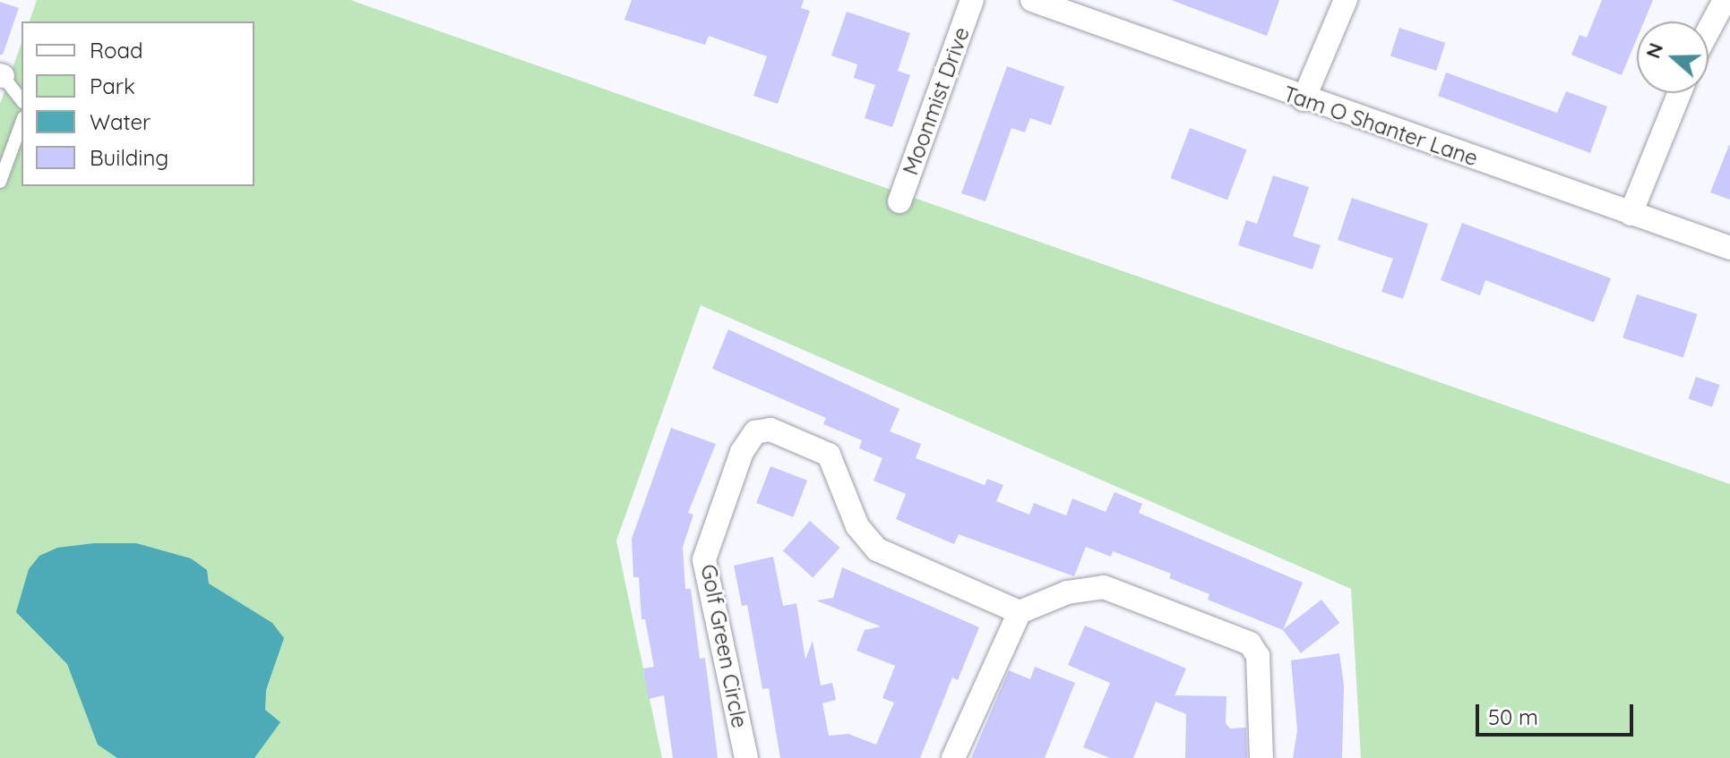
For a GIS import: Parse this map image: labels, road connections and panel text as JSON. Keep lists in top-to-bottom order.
{
  "streets": {
    "street": ["Moonmist Drive", "Tam O Shanter Lane", "Golf Green Circle"]
  },
  "legend": [
    "Road",
    "Park",
    "Water",
    "Building"
  ],
  "scale_bar": "50 m",
  "north": "left"
}
